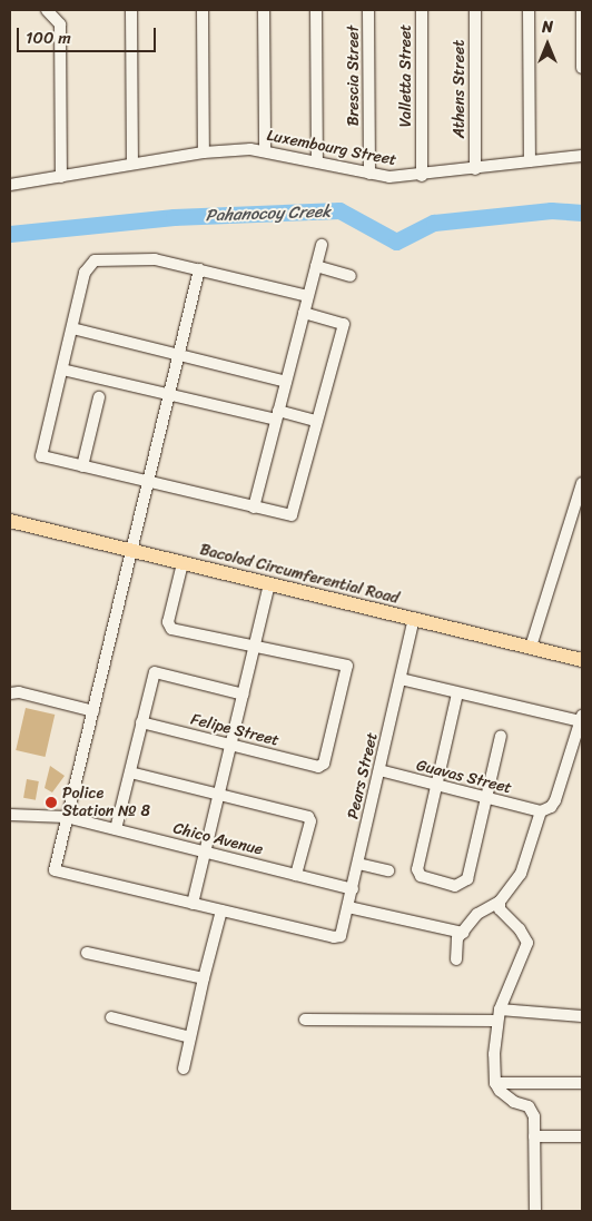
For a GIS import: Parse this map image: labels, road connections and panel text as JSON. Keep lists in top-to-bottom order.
{
  "streets": {
    "main road": ["Bacolod Circumferential Road"],
    "street": [
      "Brescia Street",
      "Valletta Street",
      "Athens Street",
      "Luxembourg Street",
      "Felipe Street",
      "Pears Street",
      "Guavas Street",
      "Chico Avenue"
    ]
  },
  "crossings": [
    ["Brescia Street", "Luxembourg Street"],
    ["Valletta Street", "Luxembourg Street"],
    ["Athens Street", "Luxembourg Street"],
    ["Bacolod Circumferential Road", "Pears Street"],
    ["Pears Street", "Guavas Street"],
    ["Pears Street", "Chico Avenue"]
  ],
  "water": ["Pahanocoy Creek"],
  "places": ["Police Station № 8"],
  "scale_bar": "100 m",
  "north": "top"
}
